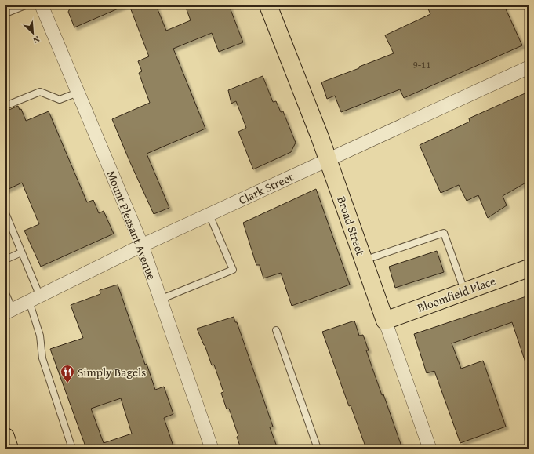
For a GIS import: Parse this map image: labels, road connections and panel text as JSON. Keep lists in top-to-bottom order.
{
  "streets": {
    "main road": ["Broad Street", "Bloomfield Place"],
    "street": ["Clark Street", "Mount Pleasant Avenue"]
  },
  "crossings": [
    ["Clark Street", "Mount Pleasant Avenue"],
    ["Clark Street", "Broad Street"],
    ["Broad Street", "Bloomfield Place"]
  ],
  "places": {
    "restaurant": ["Simply Bagels"]
  },
  "house_numbers": ["9-11"],
  "north": "bottom right"
}
